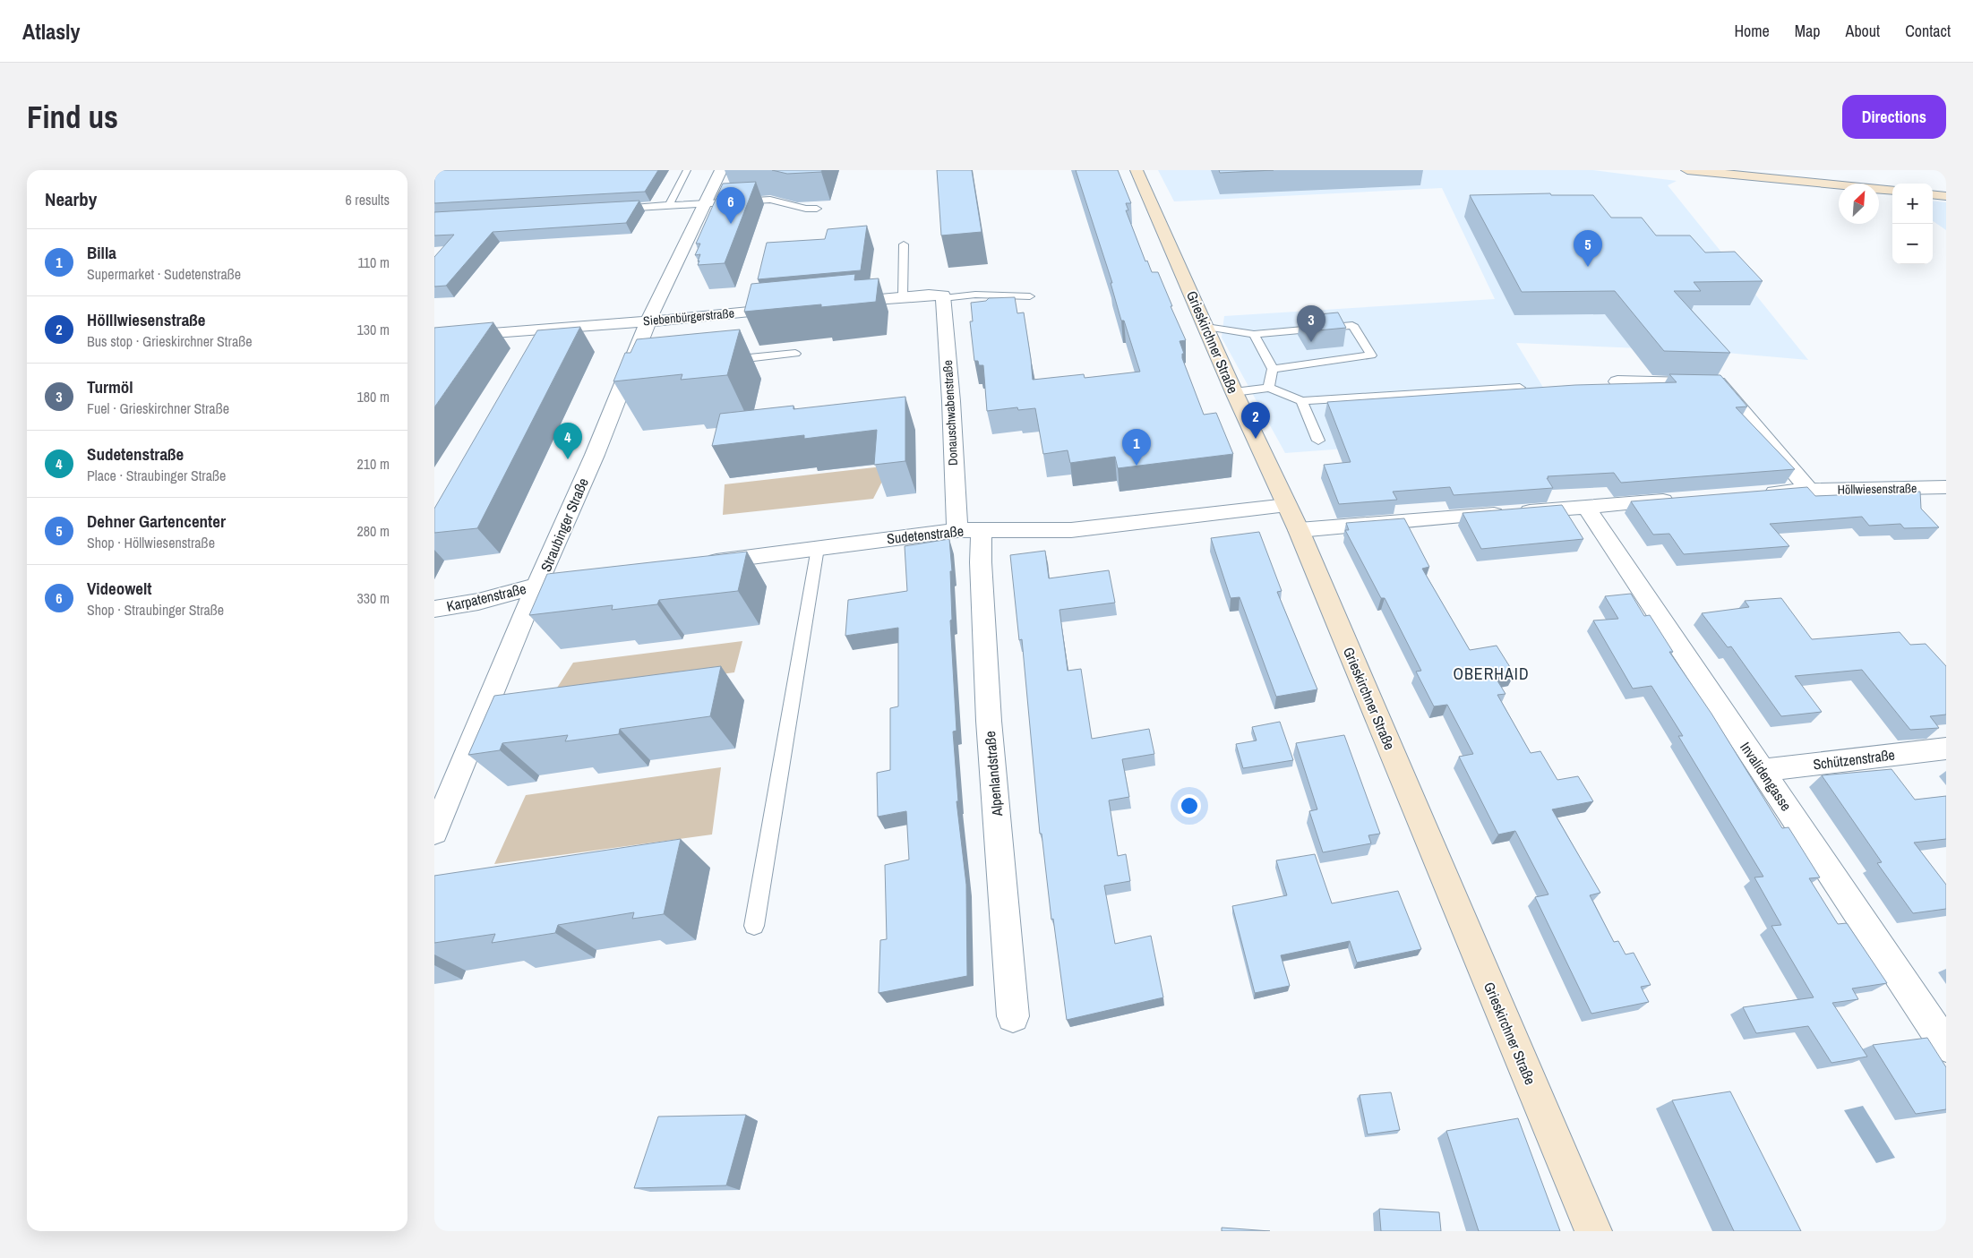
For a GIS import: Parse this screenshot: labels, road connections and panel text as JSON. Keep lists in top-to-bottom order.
{
  "streets": {
    "main road": ["Grieskirchner Straße"],
    "street": [
      "Siebenbürgerstraße",
      "Donauschwabenstraße",
      "Höllwiesenstraße",
      "Straubinger Straße",
      "Sudetenstraße",
      "Karpatenstraße",
      "Schützenstraße",
      "Alpenlandstraße",
      "Invalidengasse"
    ]
  },
  "crossings": [
    ["Siebenbürgerstraße", "Straubinger Straße"],
    ["Grieskirchner Straße", "Sudetenstraße"],
    ["Donauschwabenstraße", "Sudetenstraße"],
    ["Donauschwabenstraße", "Alpenlandstraße"],
    ["Straubinger Straße", "Karpatenstraße"],
    ["Sudetenstraße", "Alpenlandstraße"],
    ["Schützenstraße", "Invalidengasse"]
  ],
  "districts": ["OBERHAID"],
  "north": "top right",
  "page": {
    "header": "Atlasly",
    "nav": [
      "Home",
      "Map",
      "About",
      "Contact"
    ],
    "buttons": "Directions",
    "title": "Find us",
    "heading": ["Nearby", "6 results"],
    "map_buttons": ["+", "−"],
    "pins": [
      "6",
      "5",
      "3",
      "2",
      "4",
      "1"
    ],
    "list": [
      {
        "mark": "1",
        "name": "Billa",
        "note": "Supermarket · Sudetenstraße",
        "value": "110 m"
      },
      {
        "mark": "2",
        "name": "Hölllwiesenstraße",
        "note": "Bus stop · Grieskirchner Straße",
        "value": "130 m"
      },
      {
        "mark": "3",
        "name": "Turmöl",
        "note": "Fuel · Grieskirchner Straße",
        "value": "180 m"
      },
      {
        "mark": "4",
        "name": "Sudetenstraße",
        "note": "Place · Straubinger Straße",
        "value": "210 m"
      },
      {
        "mark": "5",
        "name": "Dehner Gartencenter",
        "note": "Shop · Höllwiesenstraße",
        "value": "280 m"
      },
      {
        "mark": "6",
        "name": "Videowelt",
        "note": "Shop · Straubinger Straße",
        "value": "330 m"
      }
    ]
  }
}
